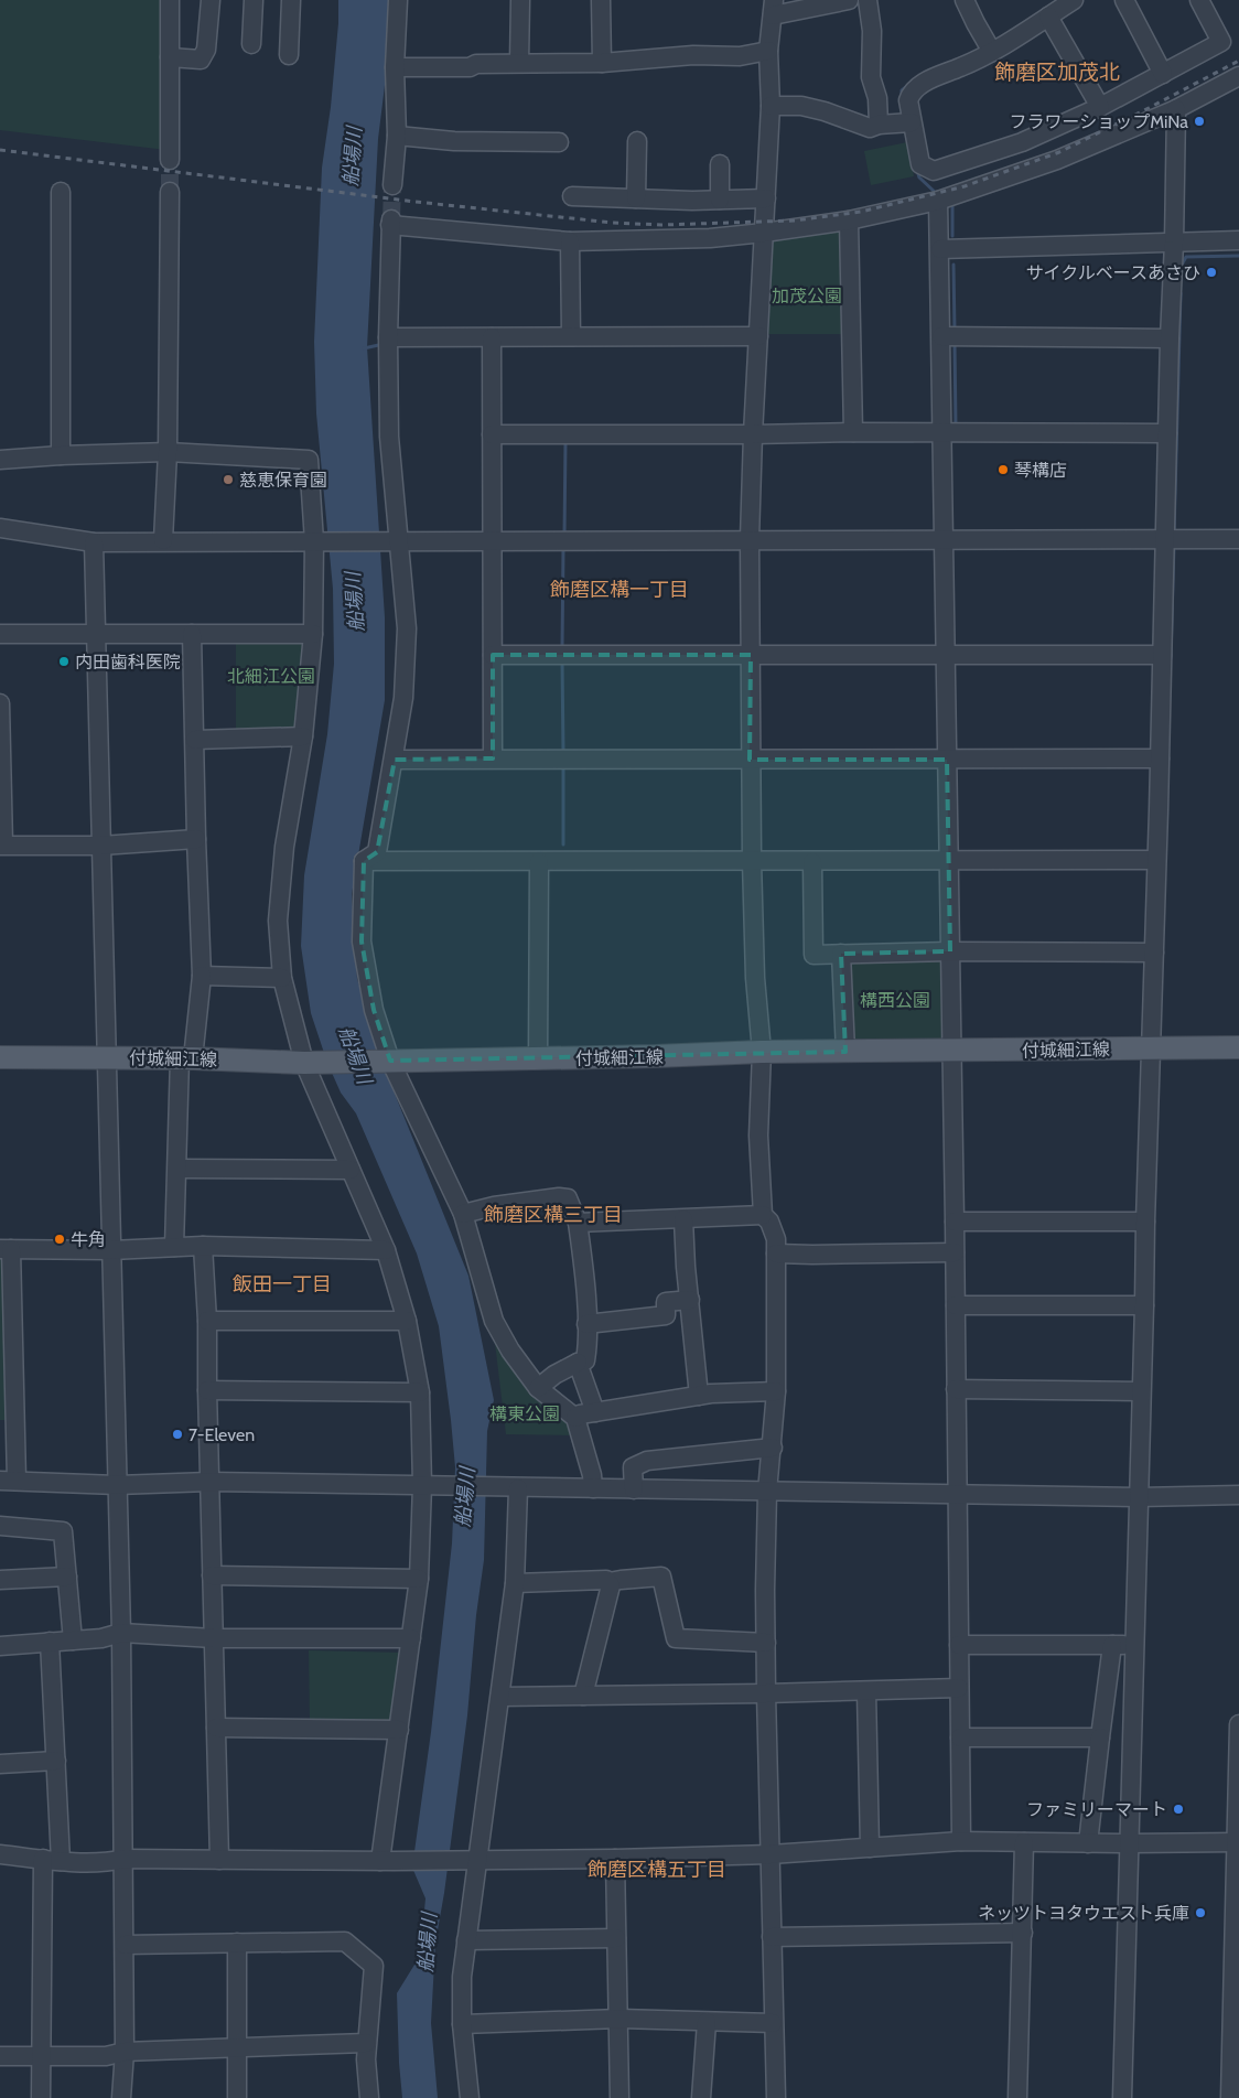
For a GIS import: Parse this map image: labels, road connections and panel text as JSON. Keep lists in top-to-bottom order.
{
  "streets": {
    "main road": ["付城細江線"]
  },
  "districts": [
    "飾磨区加茂北",
    "飾磨区構一丁目",
    "飾磨区構三丁目",
    "飯田一丁目",
    "飾磨区構五丁目"
  ],
  "water": ["船場川"],
  "parks": [
    "加茂公園",
    "北細江公園",
    "構西公園",
    "構東公園"
  ],
  "places": [
    "フラワーショップMiNa",
    "サイクルベースあさひ",
    "琴構店",
    "慈恵保育園",
    "内田歯科医院",
    "牛角",
    "7-Eleven",
    "ファミリーマート",
    "ネッツトヨタウエスト兵庫"
  ]
}
